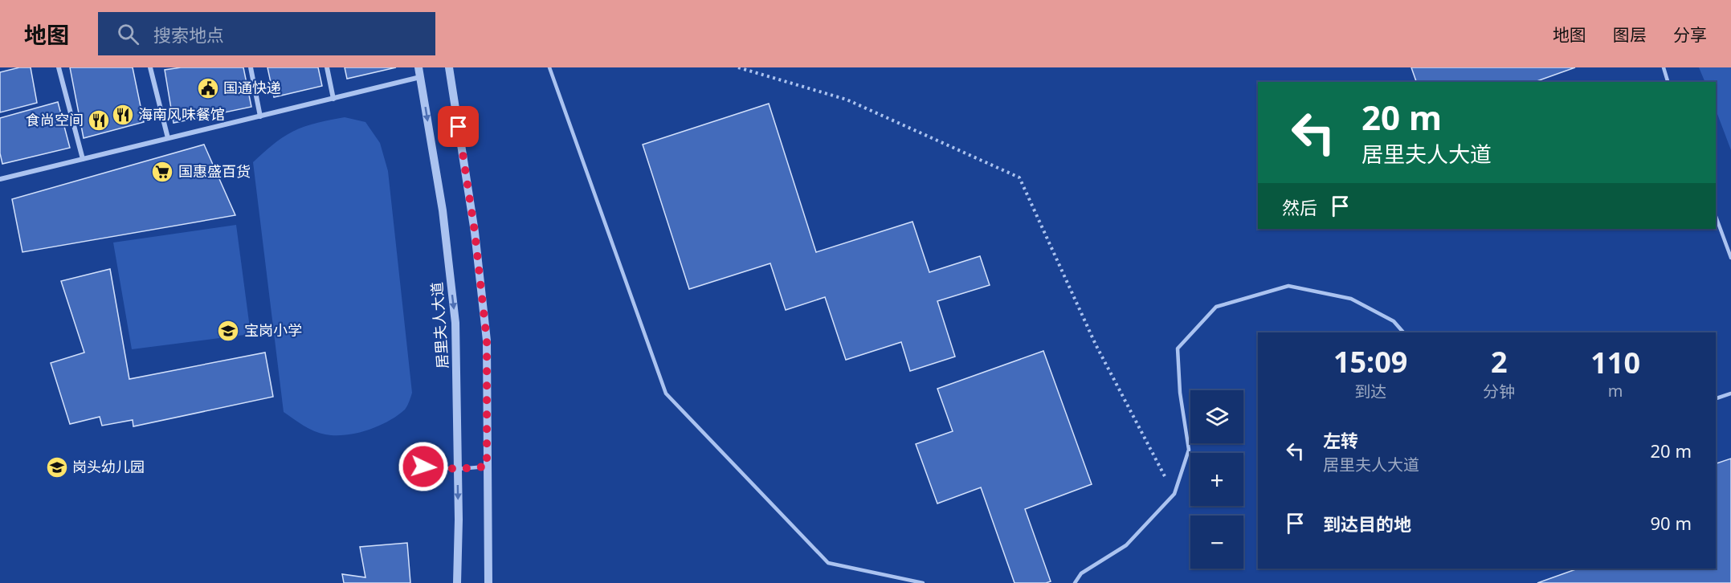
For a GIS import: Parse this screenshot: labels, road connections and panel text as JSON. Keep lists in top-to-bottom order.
{
  "streets": {
    "street": ["居里夫人大道"]
  },
  "places": {
    "public building": ["国通快递"],
    "restaurant": ["海南风味餐馆", "食尚空间"],
    "supermarket": ["国惠盛百货"],
    "school or university": ["宝岗小学", "岗头幼儿园"]
  },
  "page": {
    "header": "地图",
    "search": "搜索地点",
    "nav": ["地图", "图层", "分享"],
    "turn": ["20 m", "居里夫人大道"],
    "then": "然后",
    "eta": [
      "15:09",
      "到达",
      "2",
      "分钟",
      "110",
      "m"
    ],
    "map_buttons": ["+", "−"],
    "list": [
      {
        "name": "左转",
        "note": "居里夫人大道",
        "value": "20 m"
      },
      {
        "name": "到达目的地",
        "value": "90 m"
      }
    ]
  }
}
